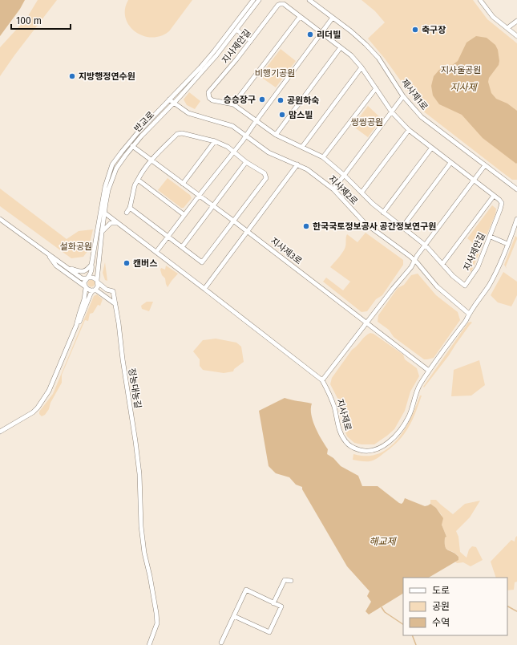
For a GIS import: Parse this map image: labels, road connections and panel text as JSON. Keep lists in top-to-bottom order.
{
  "streets": {
    "street": [
      "지사제안길",
      "제사제1로",
      "반교로",
      "지사제2로",
      "지사제3로",
      "정농대농길",
      "지사제로"
    ]
  },
  "crossings": [
    ["반교로", "지사제2로"],
    ["반교로", "지사제3로"],
    ["반교로", "지사제로"],
    ["지사제2로", "지사제로"],
    ["지사제3로", "지사제로"]
  ],
  "water": ["지사제", "해교제"],
  "parks": [
    "지사울공원",
    "비행기공원",
    "씽씽공원",
    "설화공원"
  ],
  "places": [
    "축구장",
    "리더빌",
    "지방행정연수원",
    "승승장구",
    "공원하숙",
    "맘스빌",
    "한국국토정보공사 공간정보연구원",
    "캔버스"
  ],
  "legend": ["도로", "공원", "수역"],
  "scale_bar": "100 m"
}
